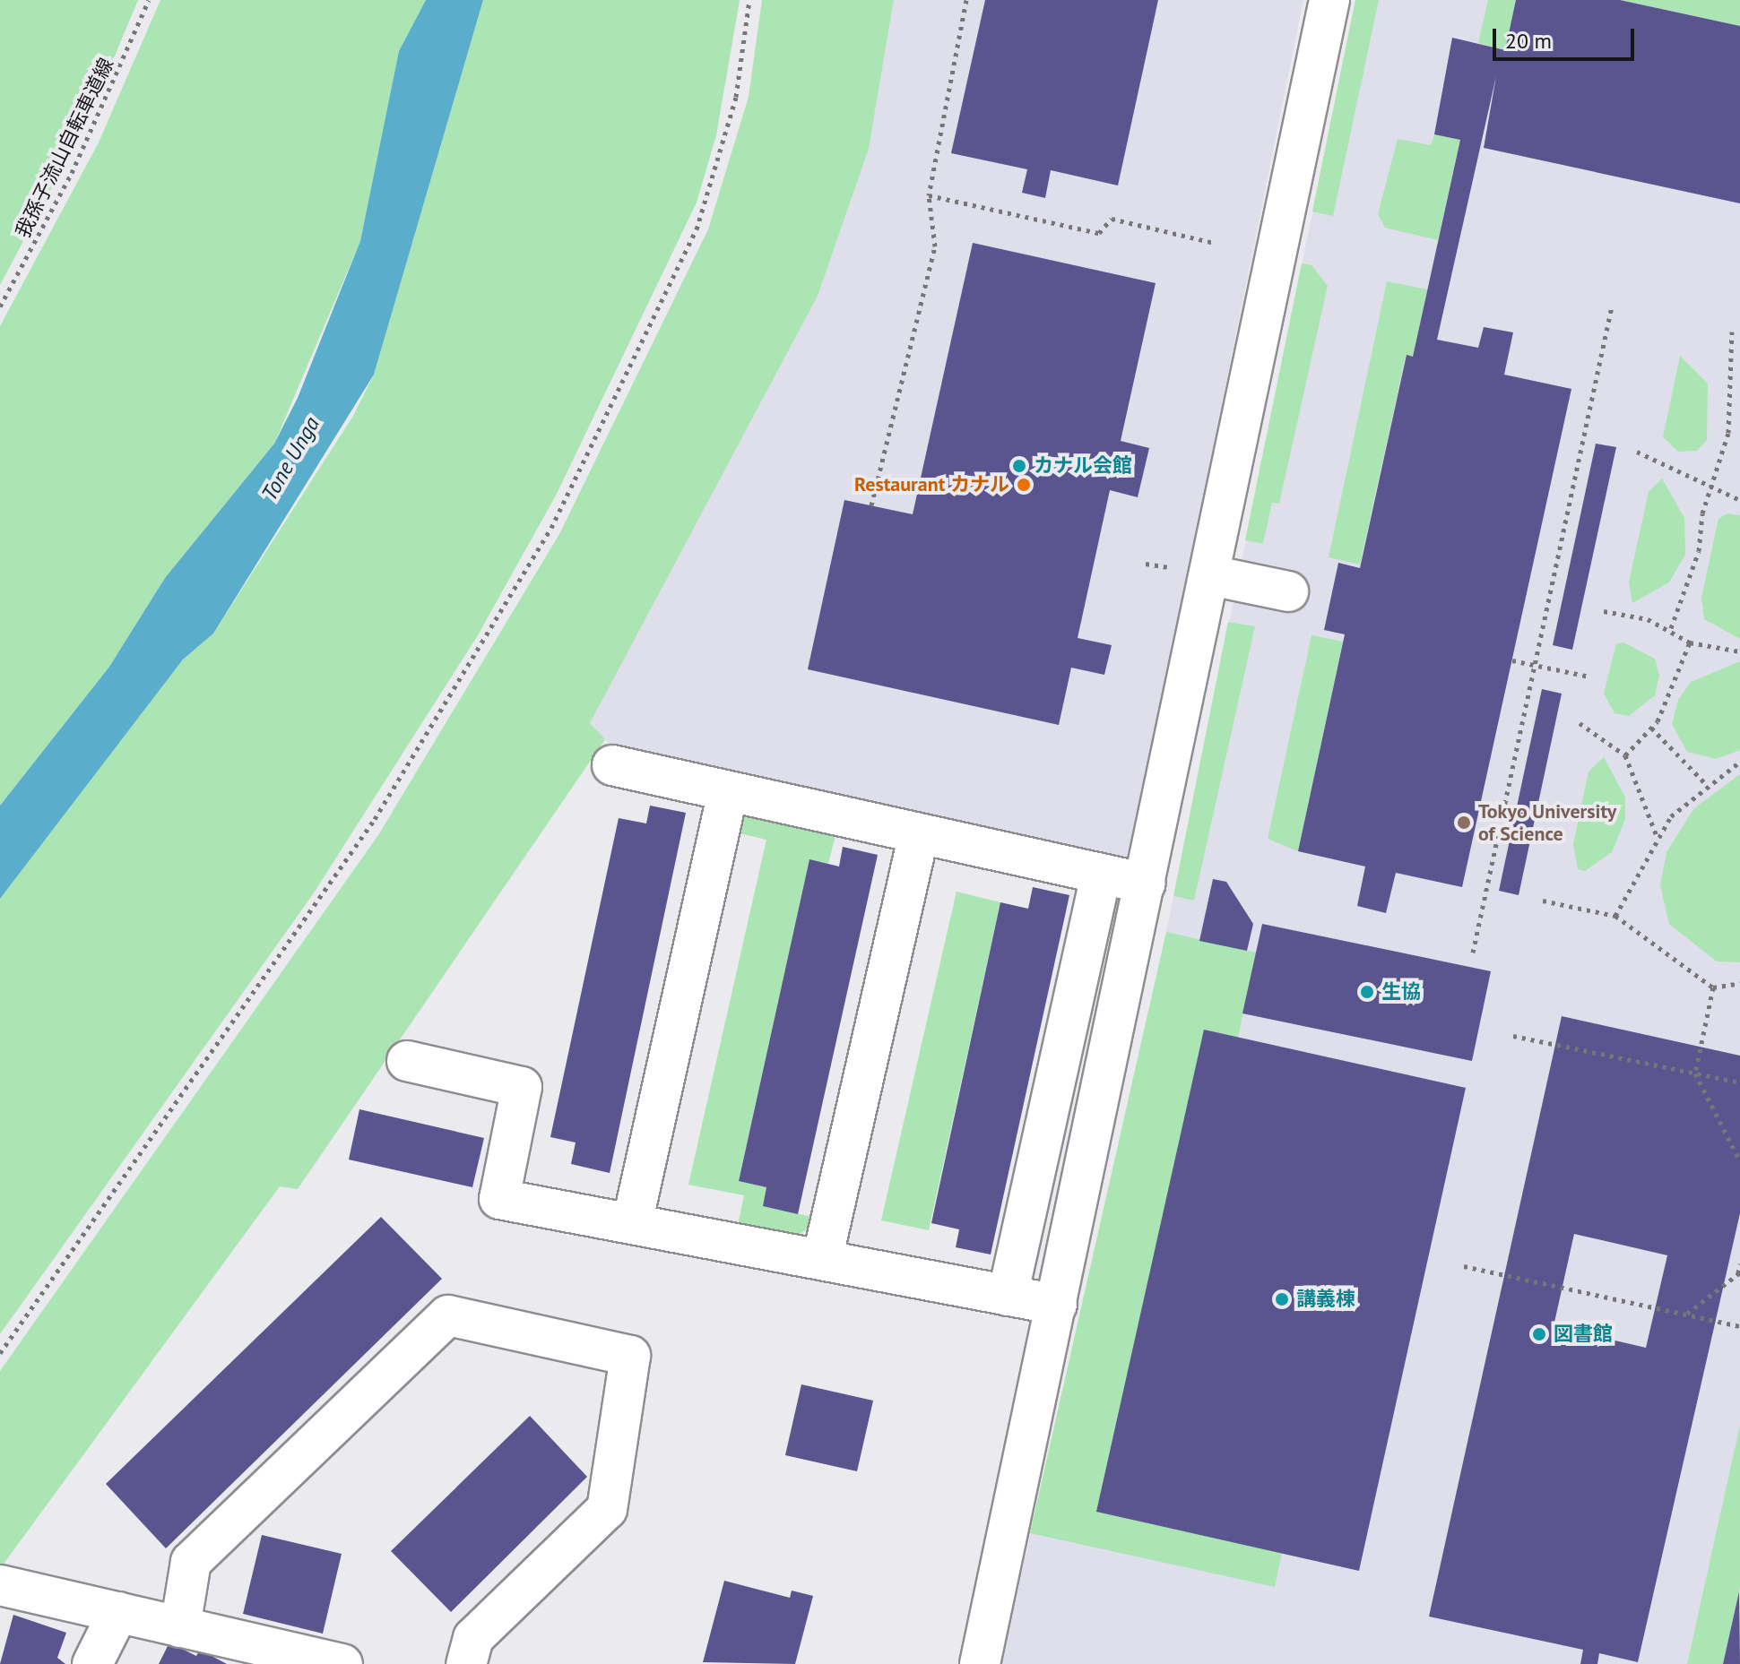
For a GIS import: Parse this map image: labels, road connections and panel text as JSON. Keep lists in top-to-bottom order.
{
  "streets": {
    "path": ["我孫子流山自転車道線"]
  },
  "water": ["Tone Unga"],
  "places": [
    "カナル会館",
    "Restaurant カナル",
    "Tokyo University of Science",
    "生協",
    "講義棟",
    "図書館"
  ],
  "scale_bar": "20 m"
}
